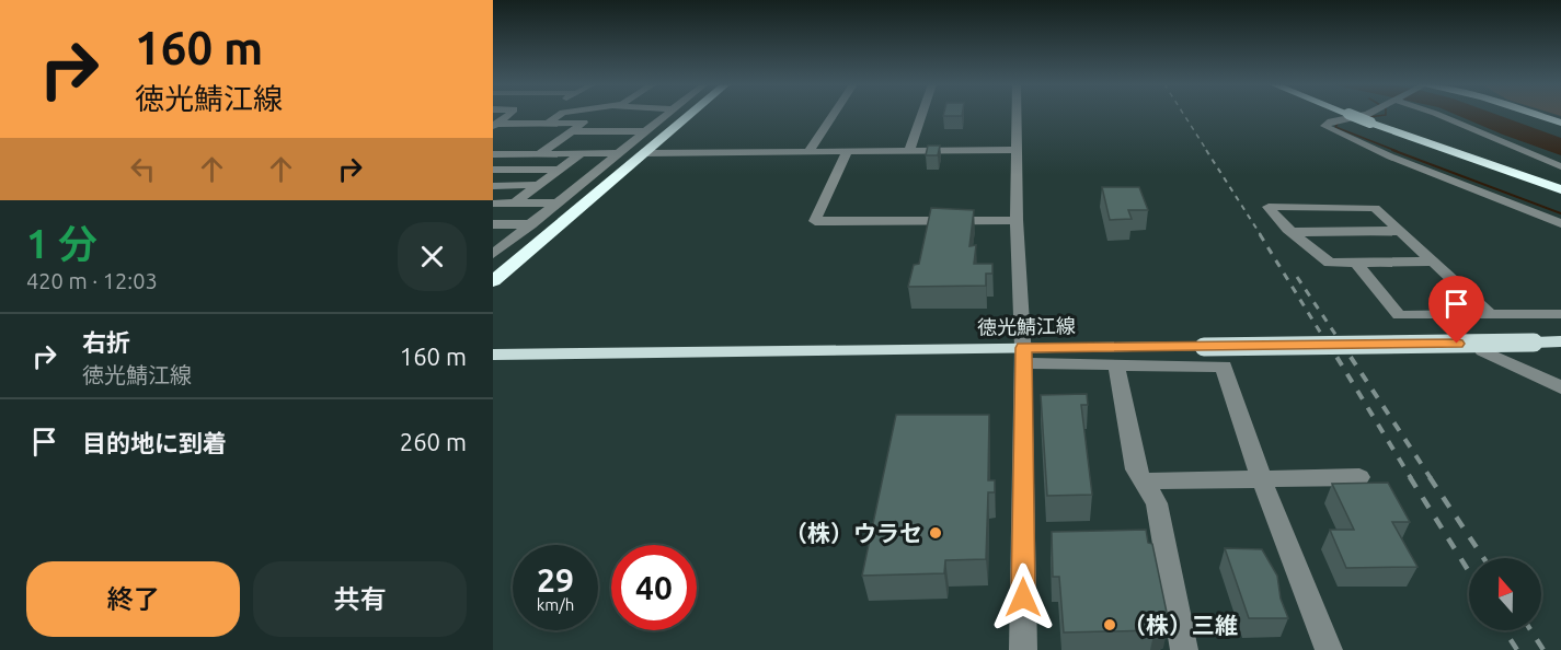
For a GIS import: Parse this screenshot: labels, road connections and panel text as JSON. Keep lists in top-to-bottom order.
{
  "streets": {
    "main road": ["徳光鯖江線"]
  },
  "places": ["（株）ウラセ", "（株）三維"],
  "north": "top",
  "page": {
    "turn": ["160 m", "徳光鯖江線"],
    "heading": ["1 分", "420 m · 12:03"],
    "list": [
      {
        "name": "右折",
        "note": "徳光鯖江線",
        "value": "160 m"
      },
      {
        "name": "目的地に到着",
        "value": "260 m"
      }
    ],
    "speed": "29 km/h",
    "limit": "40",
    "buttons": ["終了", "共有"]
  }
}
